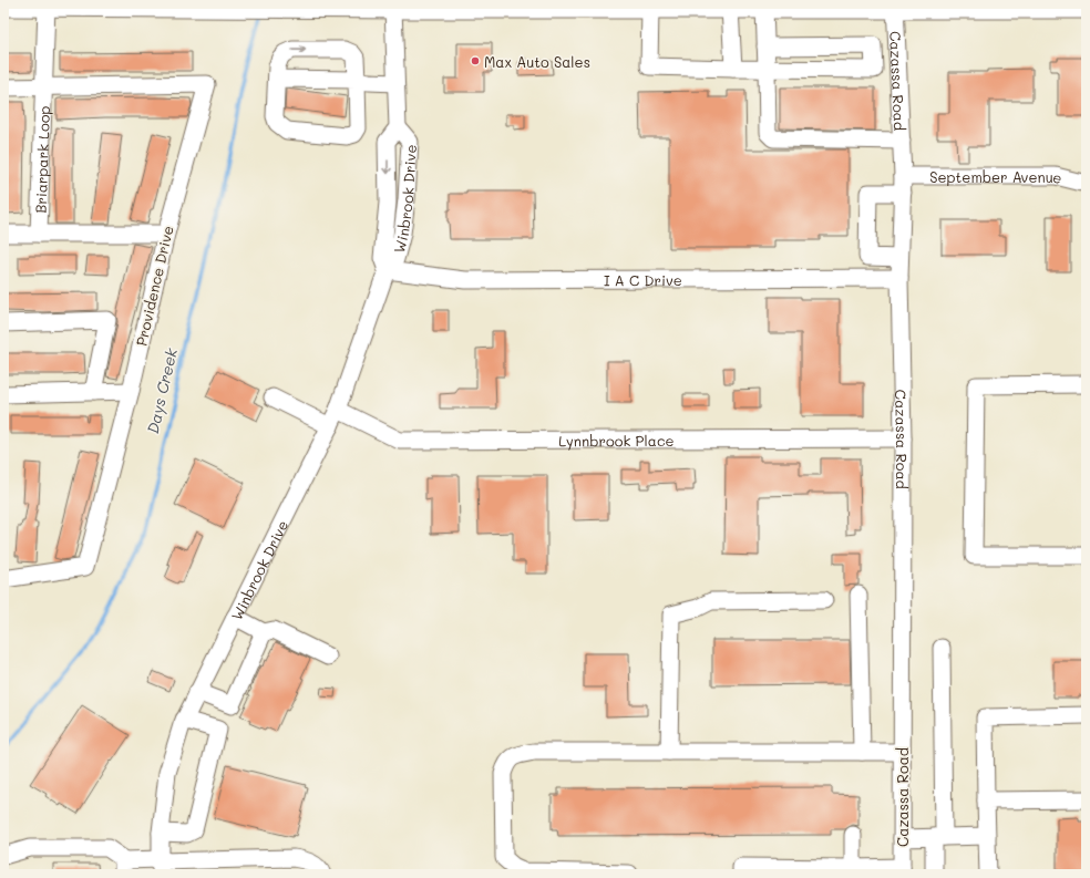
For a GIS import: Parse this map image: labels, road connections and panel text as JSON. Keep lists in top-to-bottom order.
{
  "streets": {
    "street": [
      "Cazassa Road",
      "Briarpark Loop",
      "September Avenue",
      "Winbrook Drive",
      "I A C Drive",
      "Providence Drive",
      "Lynnbrook Place"
    ]
  },
  "crossings": [
    ["Cazassa Road", "September Avenue"],
    ["Cazassa Road", "I A C Drive"],
    ["Cazassa Road", "Lynnbrook Place"],
    ["Briarpark Loop", "Providence Drive"],
    ["Winbrook Drive", "I A C Drive"],
    ["Winbrook Drive", "Lynnbrook Place"]
  ],
  "water": ["Days Creek"],
  "places": ["Max Auto Sales"]
}
